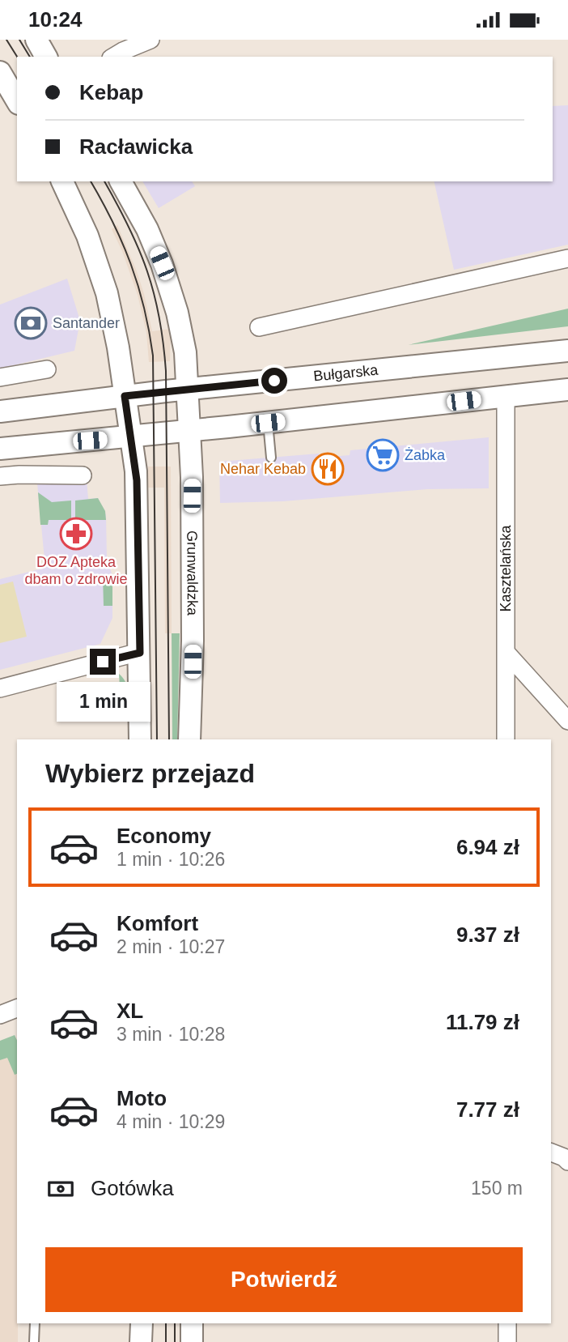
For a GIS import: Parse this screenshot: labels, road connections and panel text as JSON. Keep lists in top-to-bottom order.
{
  "streets": {
    "street": ["Bułgarska", "Kasztelańska", "Grunwaldzka"]
  },
  "crossings": [
    ["Bułgarska", "Grunwaldzka"]
  ],
  "places": {
    "bank": ["Santander"],
    "supermarket": ["Żabka"],
    "restaurant": ["Nehar Kebab"],
    "pharmacy": ["DOZ Apteka dbam o zdrowie"]
  },
  "page": {
    "status": "10:24",
    "banner": ["Kebap", "Racławicka"],
    "bubble": "1 min",
    "heading": "Wybierz przejazd",
    "list": [
      {
        "name": "Economy",
        "note": "1 min · 10:26",
        "value": "6.94 zł"
      },
      {
        "name": "Komfort",
        "note": "2 min · 10:27",
        "value": "9.37 zł"
      },
      {
        "name": "XL",
        "note": "3 min · 10:28",
        "value": "11.79 zł"
      },
      {
        "name": "Moto",
        "note": "4 min · 10:29",
        "value": "7.77 zł"
      }
    ],
    "pay": ["Gotówka", "150 m"],
    "buttons": "Potwierdź"
  }
}
